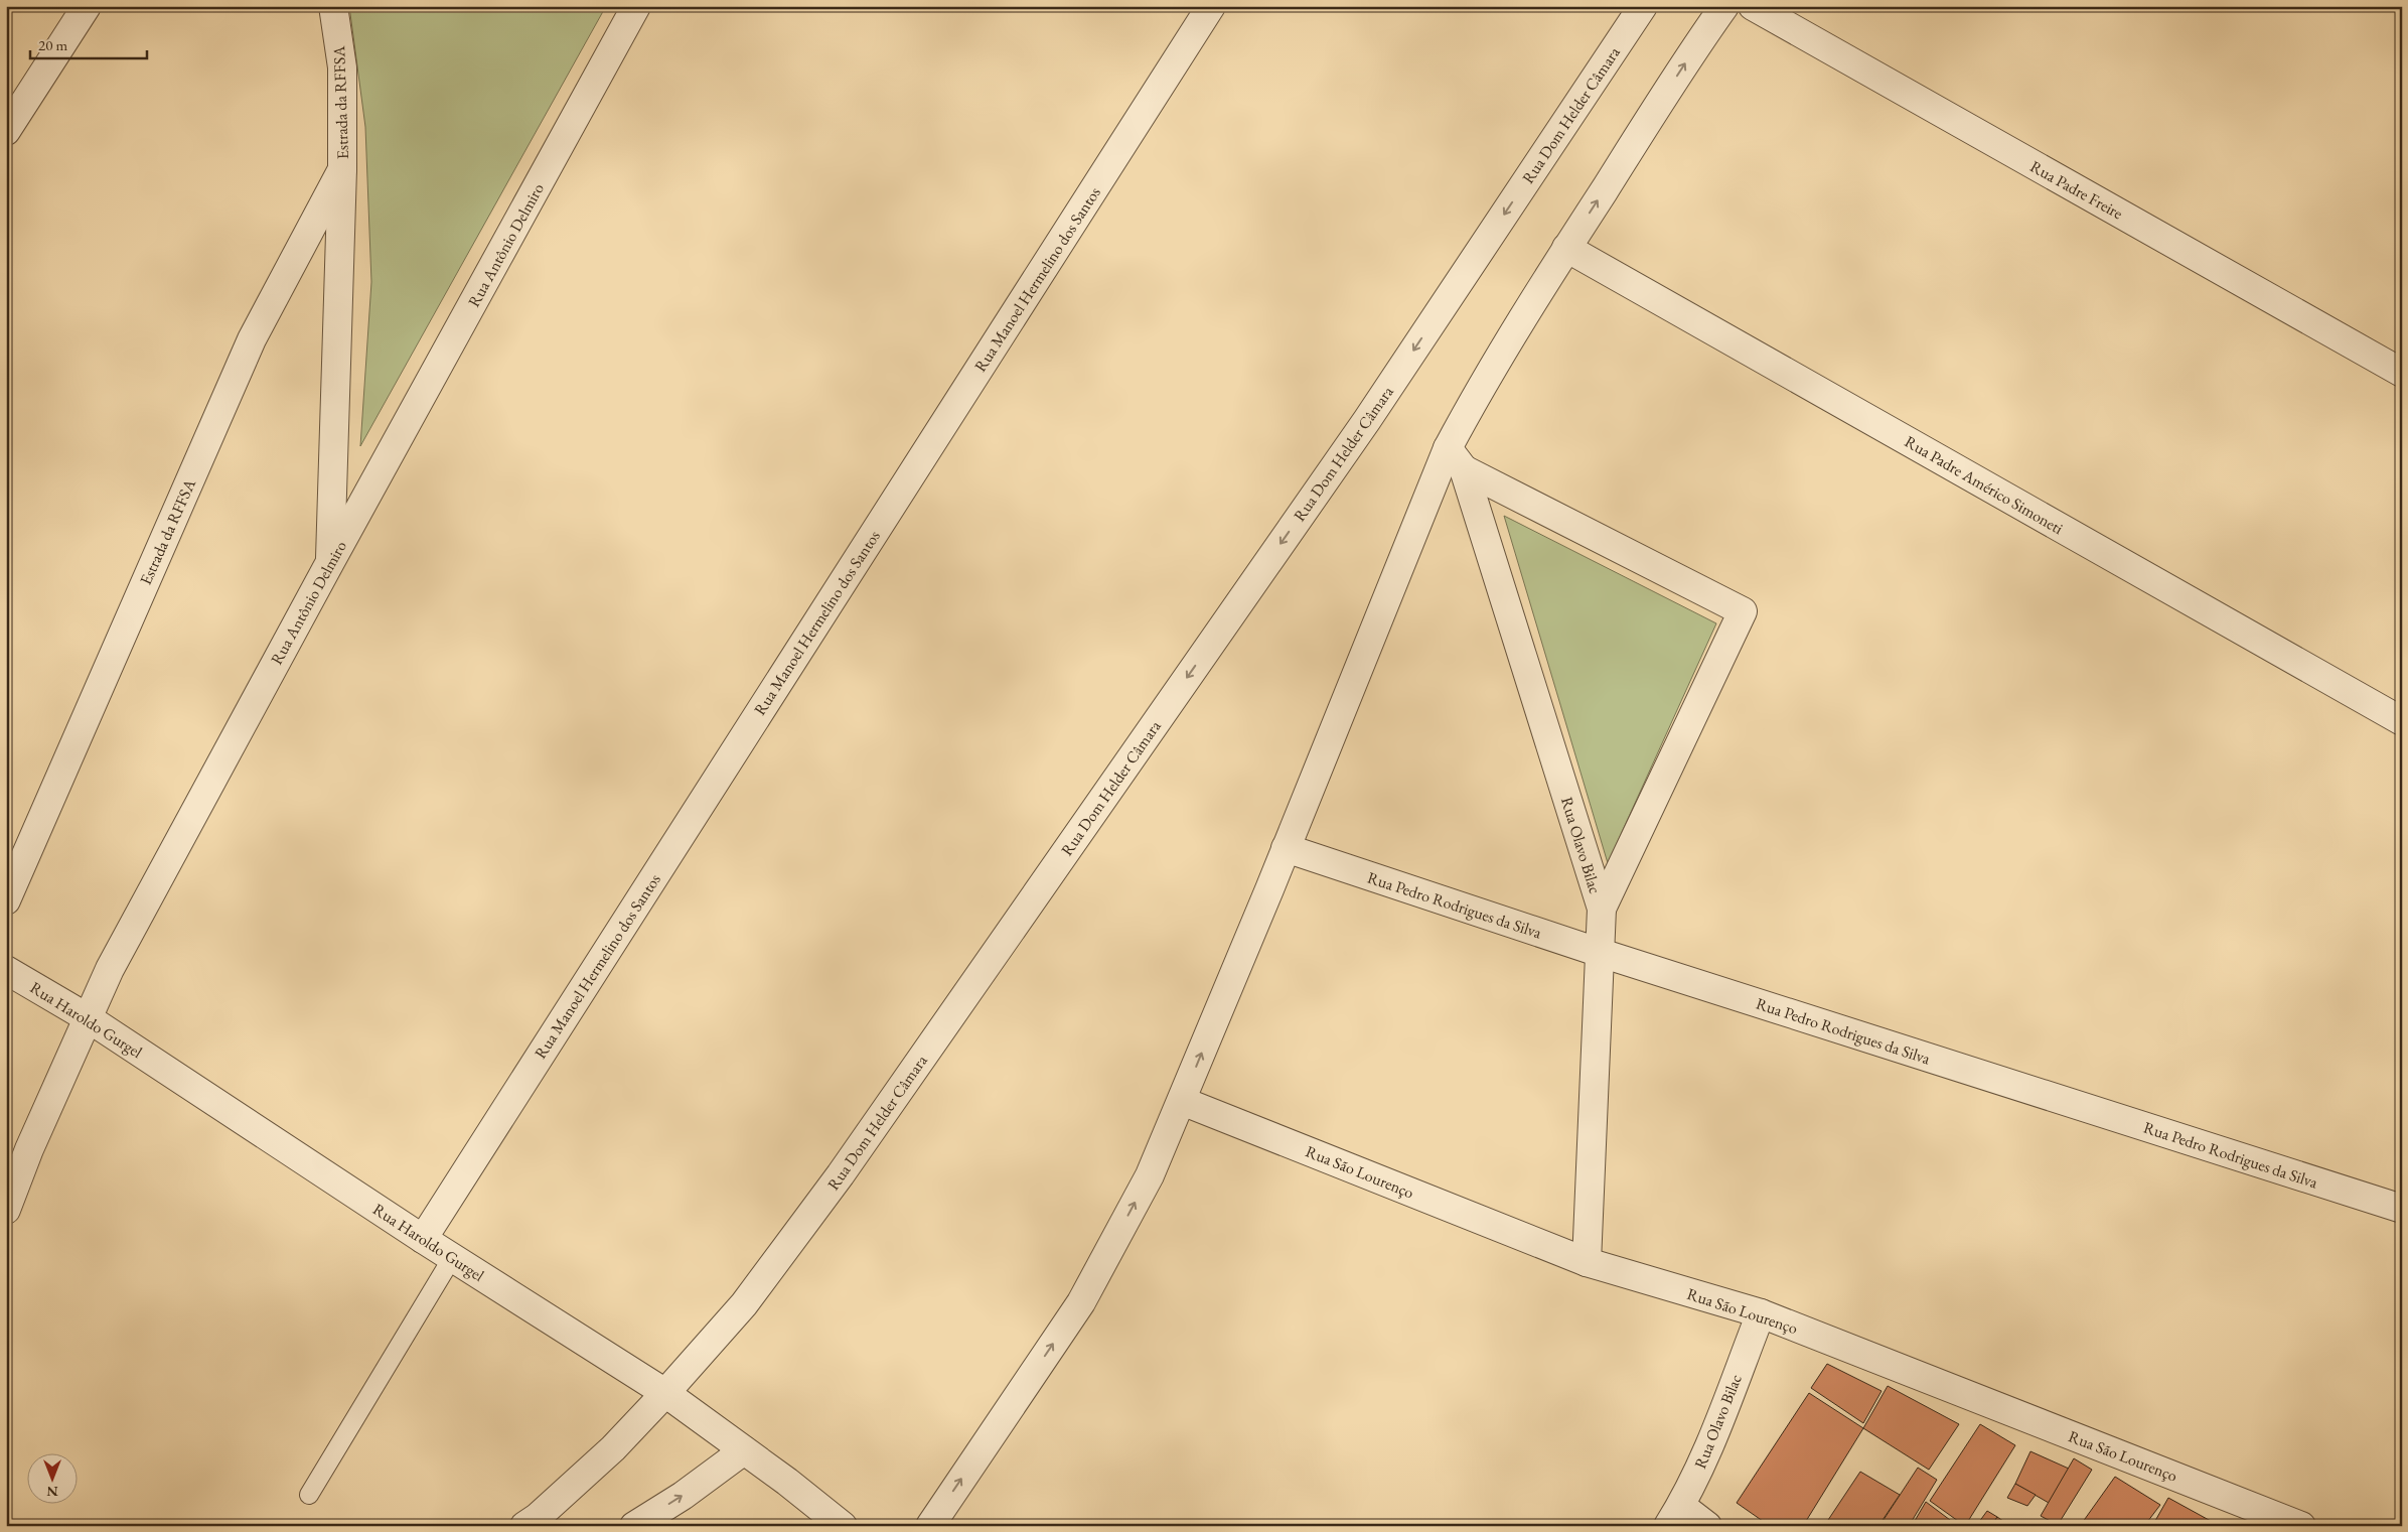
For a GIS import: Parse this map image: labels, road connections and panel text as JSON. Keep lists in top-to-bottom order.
{
  "streets": {
    "street": [
      "Estrada da RFFSA",
      "Rua Dom Helder Câmara",
      "Rua Padre Freire",
      "Rua Antônio Delmiro",
      "Rua Manoel Hermelino dos Santos",
      "Rua Padre Américo Simoneti",
      "Rua Olavo Bilac",
      "Rua Pedro Rodrigues da Silva",
      "Rua Haroldo Gurgel",
      "Rua São Lourenço"
    ]
  },
  "crossings": [
    ["Estrada da RFFSA", "Rua Antônio Delmiro"],
    ["Rua Dom Helder Câmara", "Rua Haroldo Gurgel"],
    ["Rua Antônio Delmiro", "Rua Haroldo Gurgel"],
    ["Rua Manoel Hermelino dos Santos", "Rua Haroldo Gurgel"],
    ["Rua Olavo Bilac", "Rua Pedro Rodrigues da Silva"],
    ["Rua Olavo Bilac", "Rua São Lourenço"]
  ],
  "scale_bar": "20 m",
  "north": "bottom"
}
